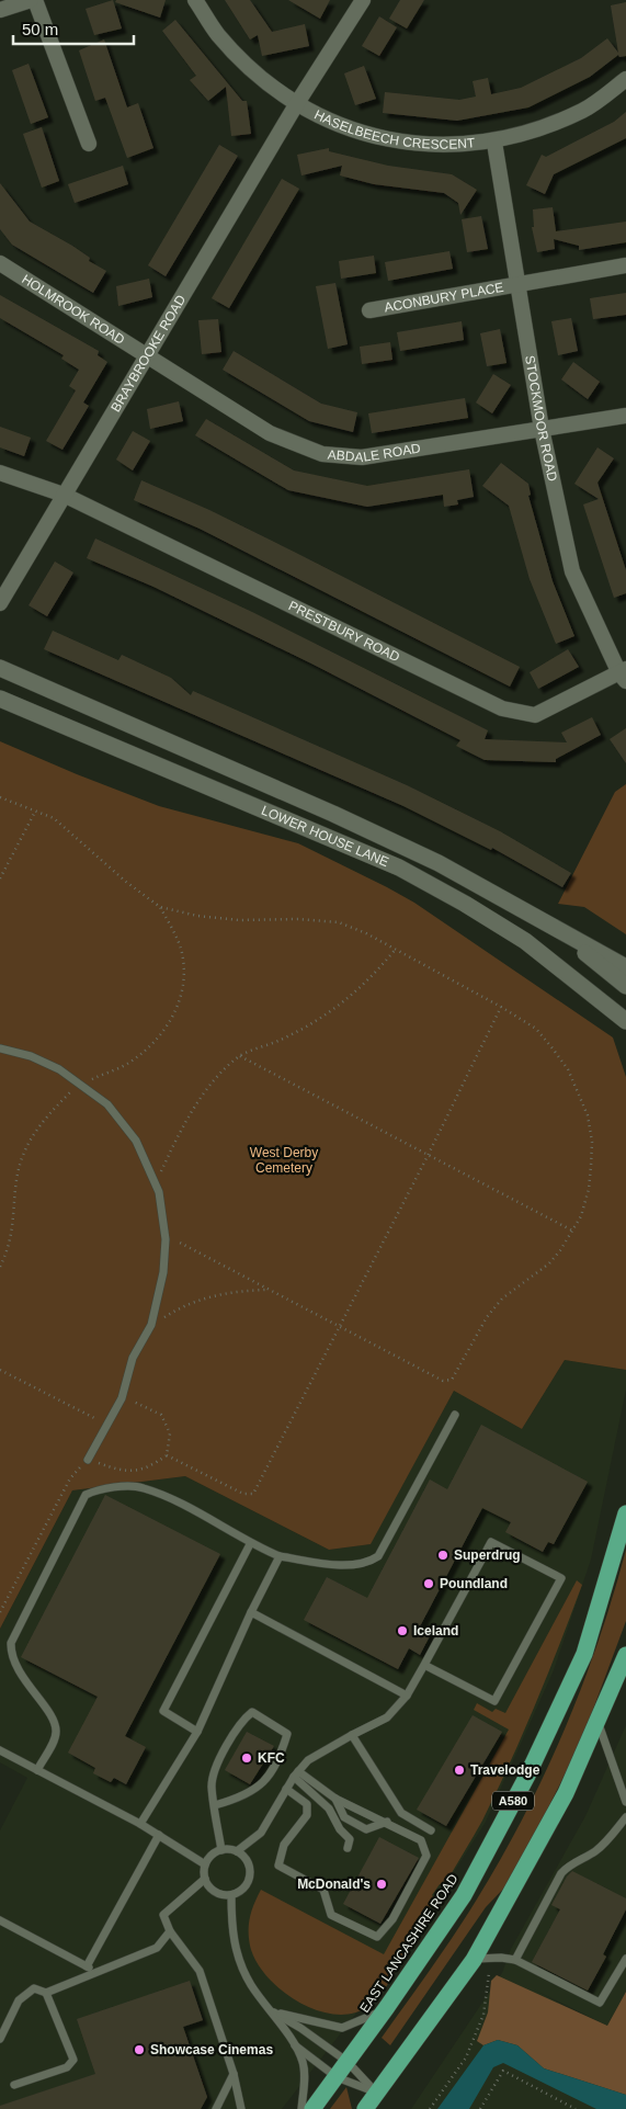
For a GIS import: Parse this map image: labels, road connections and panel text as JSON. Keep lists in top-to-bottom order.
{
  "streets": {
    "highway": ["A580", "EAST LANCASHIRE ROAD"],
    "street": [
      "HASELBEECH CRESCENT",
      "ACONBURY PLACE",
      "HOLMROOK ROAD",
      "BRAYBROOKE ROAD",
      "STOCKMOOR ROAD",
      "ABDALE ROAD",
      "PRESTBURY ROAD",
      "LOWER HOUSE LANE"
    ]
  },
  "crossings": [
    ["HASELBEECH CRESCENT", "BRAYBROOKE ROAD"],
    ["HASELBEECH CRESCENT", "STOCKMOOR ROAD"],
    ["ACONBURY PLACE", "STOCKMOOR ROAD"],
    ["HOLMROOK ROAD", "BRAYBROOKE ROAD"],
    ["HOLMROOK ROAD", "ABDALE ROAD"],
    ["BRAYBROOKE ROAD", "ABDALE ROAD"],
    ["BRAYBROOKE ROAD", "PRESTBURY ROAD"],
    ["STOCKMOOR ROAD", "ABDALE ROAD"],
    ["STOCKMOOR ROAD", "PRESTBURY ROAD"]
  ],
  "parks": ["West Derby Cemetery"],
  "places": [
    "Superdrug",
    "Poundland",
    "Iceland",
    "KFC",
    "Travelodge",
    "McDonald's",
    "Showcase Cinemas"
  ],
  "scale_bar": "50 m"
}
